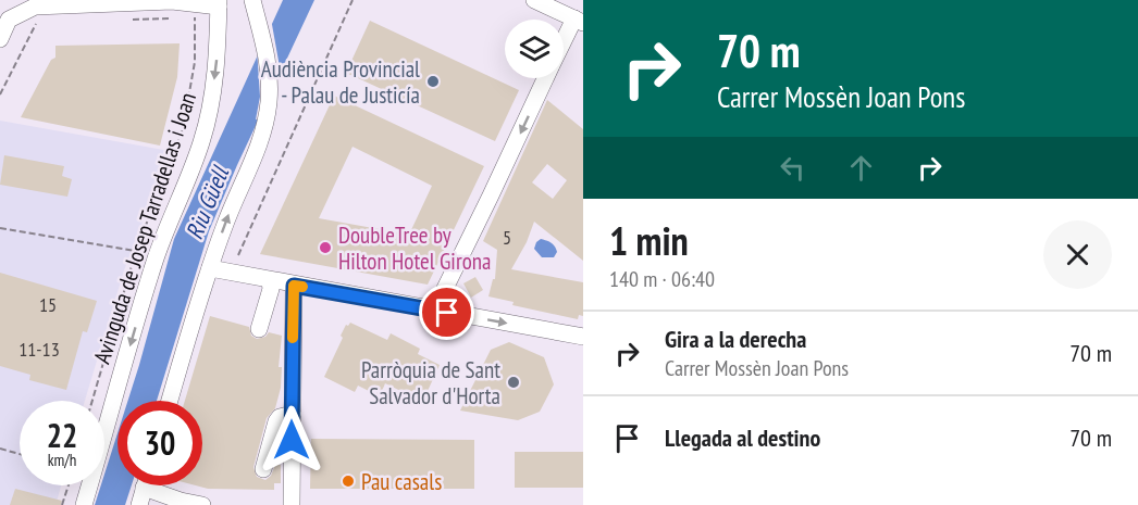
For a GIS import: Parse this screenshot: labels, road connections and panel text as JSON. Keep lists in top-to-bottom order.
{
  "streets": {
    "street": ["Avinguda de Josep Tarradellas i Joan"]
  },
  "water": ["Riu Güell"],
  "places": [
    "Audiència Provincial - Palau de Justicía",
    "DoubleTree by Hilton Hotel Girona",
    "Parròquia de Sant Salvador d'Horta",
    "Pau casals"
  ],
  "house_numbers": ["5", "15", "11-13"],
  "page": {
    "turn": ["70 m", "Carrer Mossèn Joan Pons"],
    "heading": ["1 min", "140 m · 06:40"],
    "list": [
      {
        "name": "Gira a la derecha",
        "note": "Carrer Mossèn Joan Pons",
        "value": "70 m"
      },
      {
        "name": "Llegada al destino",
        "value": "70 m"
      }
    ],
    "speed": "22 km/h",
    "limit": "30"
  }
}
